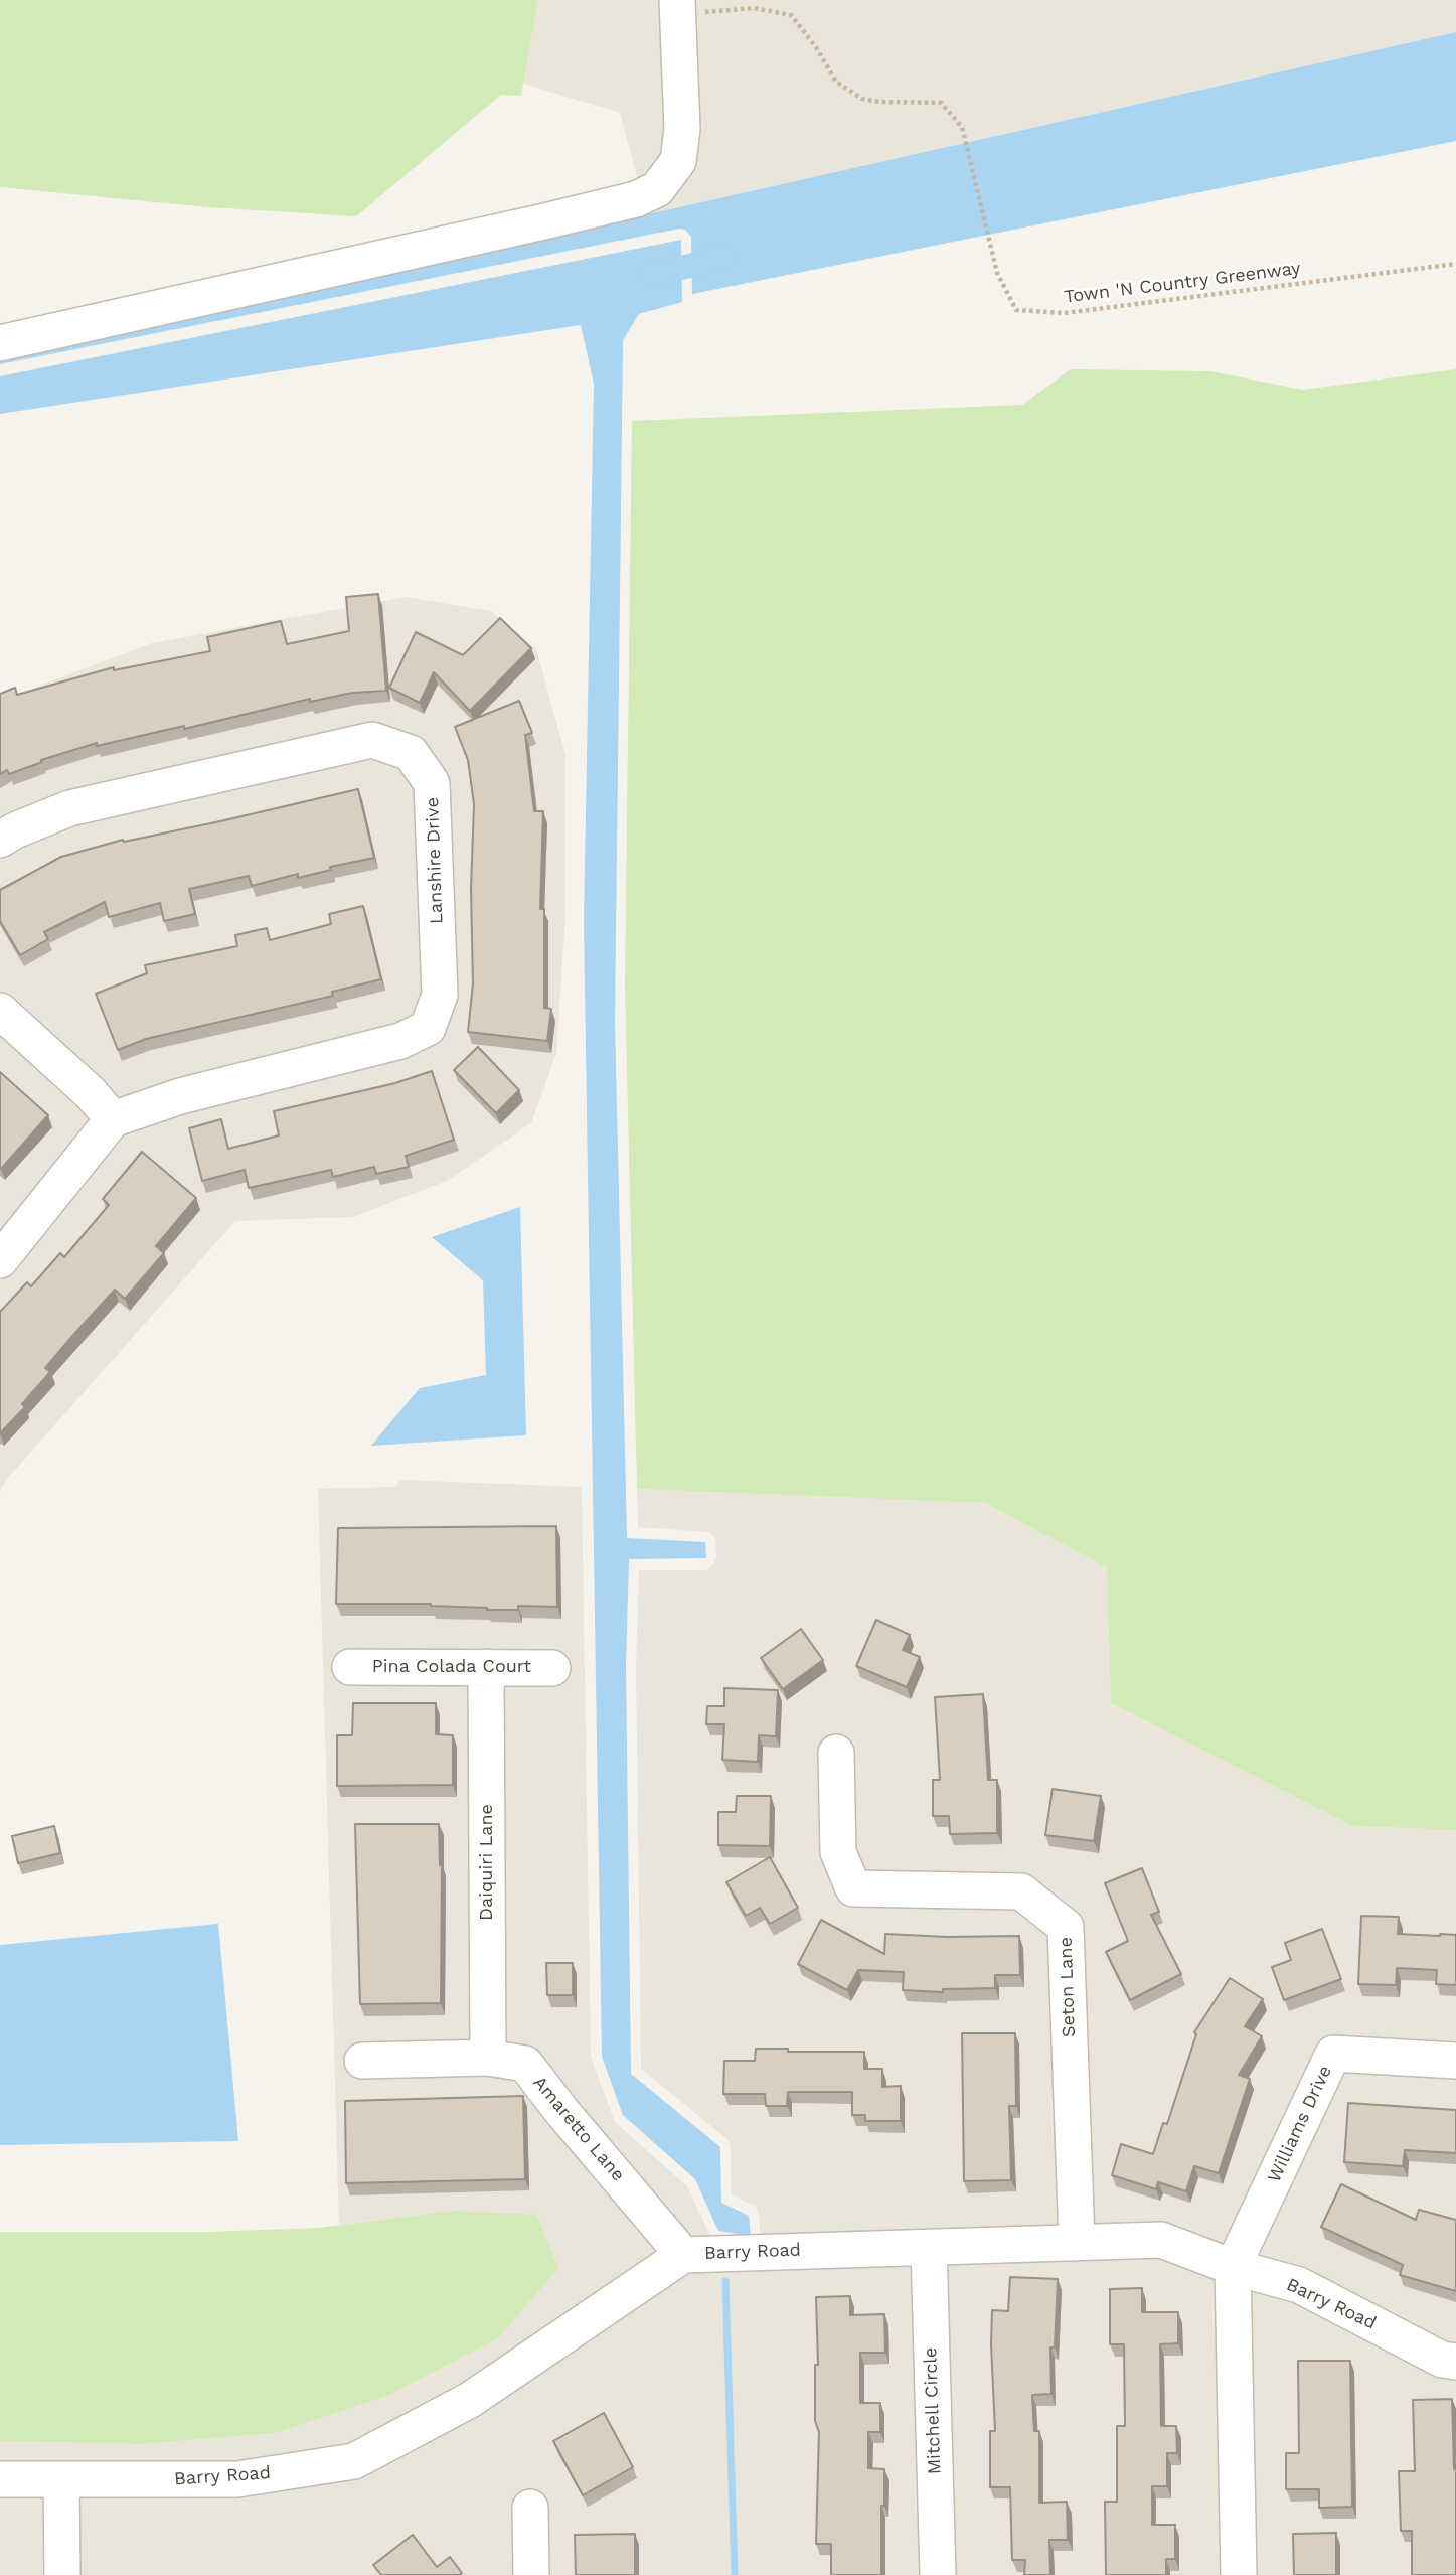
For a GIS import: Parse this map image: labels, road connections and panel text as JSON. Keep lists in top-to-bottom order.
{
  "streets": {
    "street": [
      "Lanshire Drive",
      "Pina Colada Court",
      "Daiquiri Lane",
      "Seton Lane",
      "Williams Drive",
      "Amaretto Lane",
      "Barry Road",
      "Mitchell Circle"
    ],
    "path": ["Town 'N Country Greenway"]
  },
  "crossings": [
    ["Pina Colada Court", "Daiquiri Lane"],
    ["Daiquiri Lane", "Amaretto Lane"],
    ["Seton Lane", "Barry Road"],
    ["Williams Drive", "Barry Road"],
    ["Amaretto Lane", "Barry Road"],
    ["Barry Road", "Mitchell Circle"]
  ]
}
